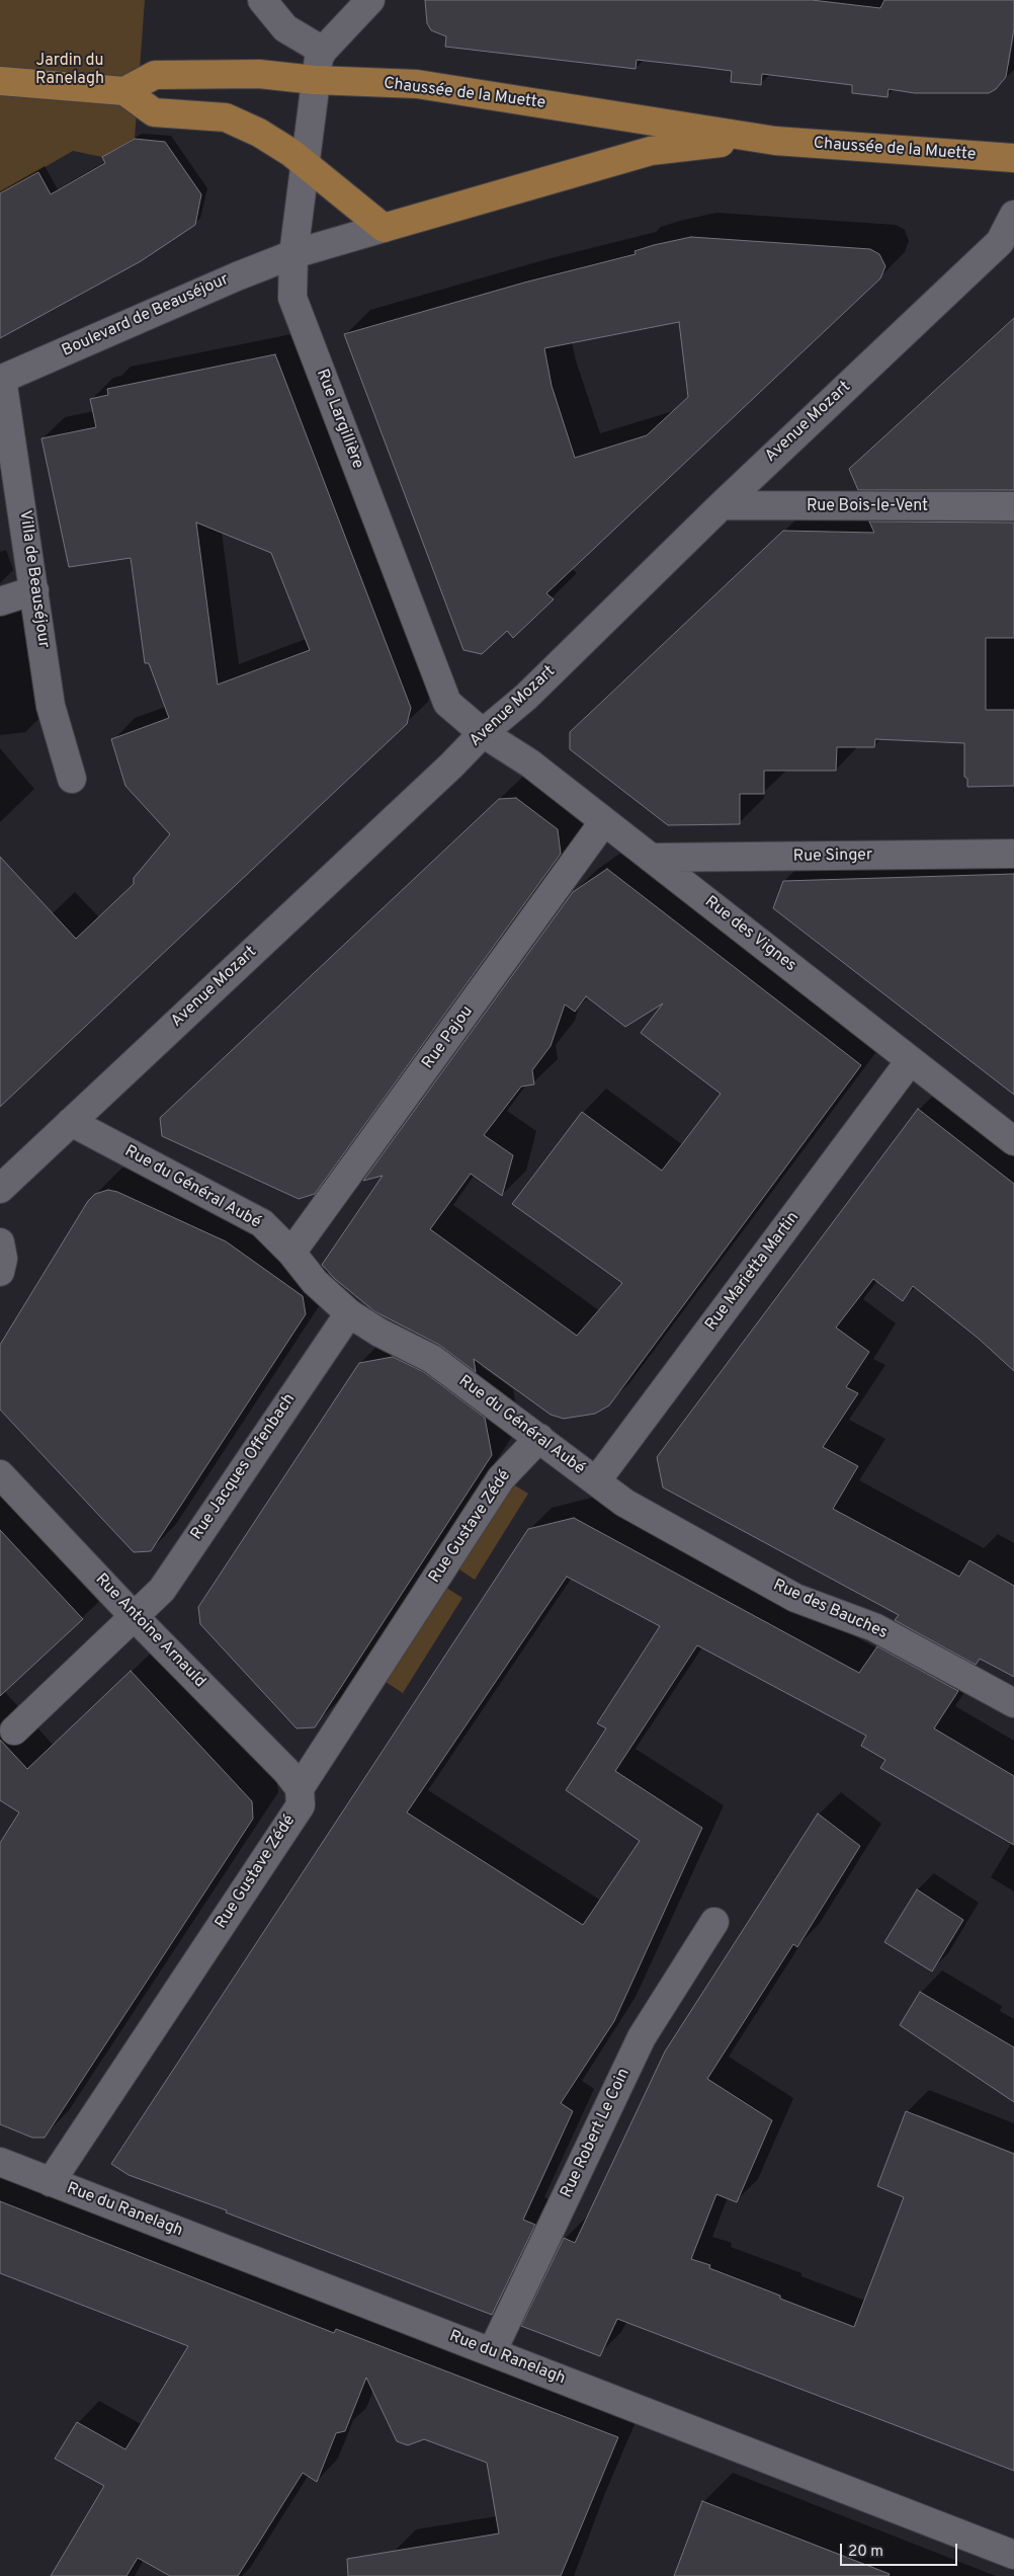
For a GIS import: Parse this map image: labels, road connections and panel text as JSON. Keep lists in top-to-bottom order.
{
  "streets": {
    "main road": ["Chaussée de la Muette"],
    "street": [
      "Boulevard de Beauséjour",
      "Rue Largillière",
      "Avenue Mozart",
      "Rue Bois-le-Vent",
      "Villa de Beauséjour",
      "Rue Singer",
      "Rue des Vignes",
      "Rue Pajou",
      "Rue du Général Aubé",
      "Rue Marietta Martin",
      "Rue Jacques Offenbach",
      "Rue Gustave Zédé",
      "Rue des Bauches",
      "Rue Antoine Arnauld",
      "Rue Robert Le Coin",
      "Rue du Ranelagh"
    ]
  },
  "crossings": [
    ["Chaussée de la Muette", "Boulevard de Beauséjour"],
    ["Chaussée de la Muette", "Rue Largillière"],
    ["Boulevard de Beauséjour", "Rue Largillière"],
    ["Boulevard de Beauséjour", "Villa de Beauséjour"],
    ["Rue Largillière", "Avenue Mozart"],
    ["Rue Largillière", "Rue des Vignes"],
    ["Avenue Mozart", "Rue Bois-le-Vent"],
    ["Avenue Mozart", "Rue des Vignes"],
    ["Avenue Mozart", "Rue du Général Aubé"],
    ["Rue Singer", "Rue des Vignes"],
    ["Rue des Vignes", "Rue Pajou"],
    ["Rue des Vignes", "Rue Marietta Martin"],
    ["Rue Pajou", "Rue du Général Aubé"],
    ["Rue du Général Aubé", "Rue Marietta Martin"],
    ["Rue du Général Aubé", "Rue Jacques Offenbach"],
    ["Rue du Général Aubé", "Rue Gustave Zédé"],
    ["Rue du Général Aubé", "Rue des Bauches"],
    ["Rue Marietta Martin", "Rue des Bauches"],
    ["Rue Jacques Offenbach", "Rue Antoine Arnauld"],
    ["Rue Gustave Zédé", "Rue Antoine Arnauld"],
    ["Rue Gustave Zédé", "Rue du Ranelagh"],
    ["Rue Robert Le Coin", "Rue du Ranelagh"]
  ],
  "parks": ["Jardin du Ranelagh"],
  "scale_bar": "20 m"
}
